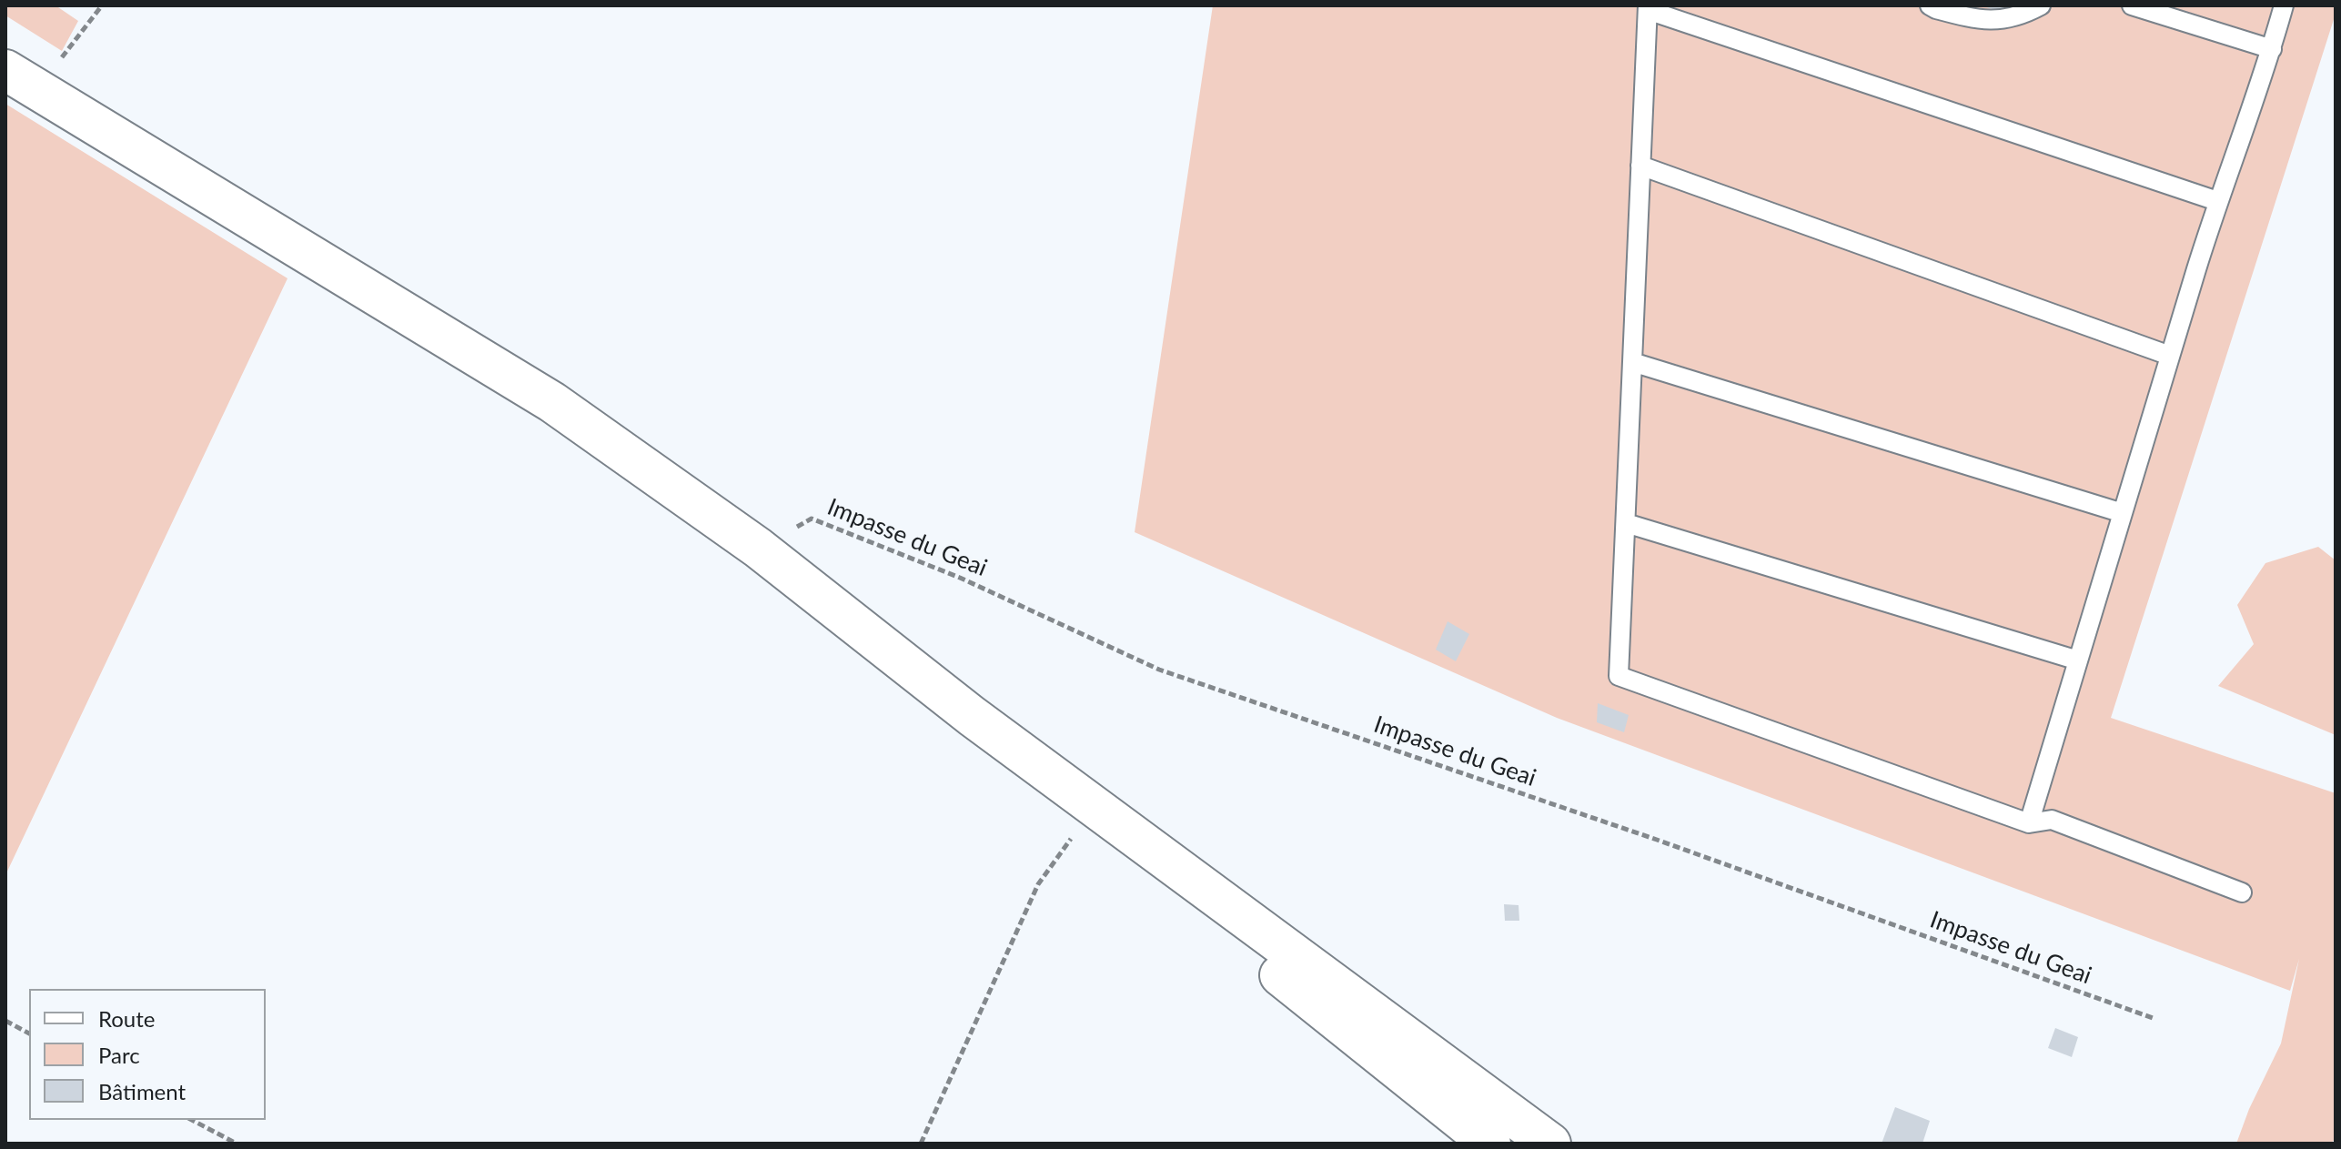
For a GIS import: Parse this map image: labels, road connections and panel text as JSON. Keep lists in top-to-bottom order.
{
  "streets": {
    "path": ["Impasse du Geai"]
  },
  "legend": ["Route", "Parc", "Bâtiment"]
}
